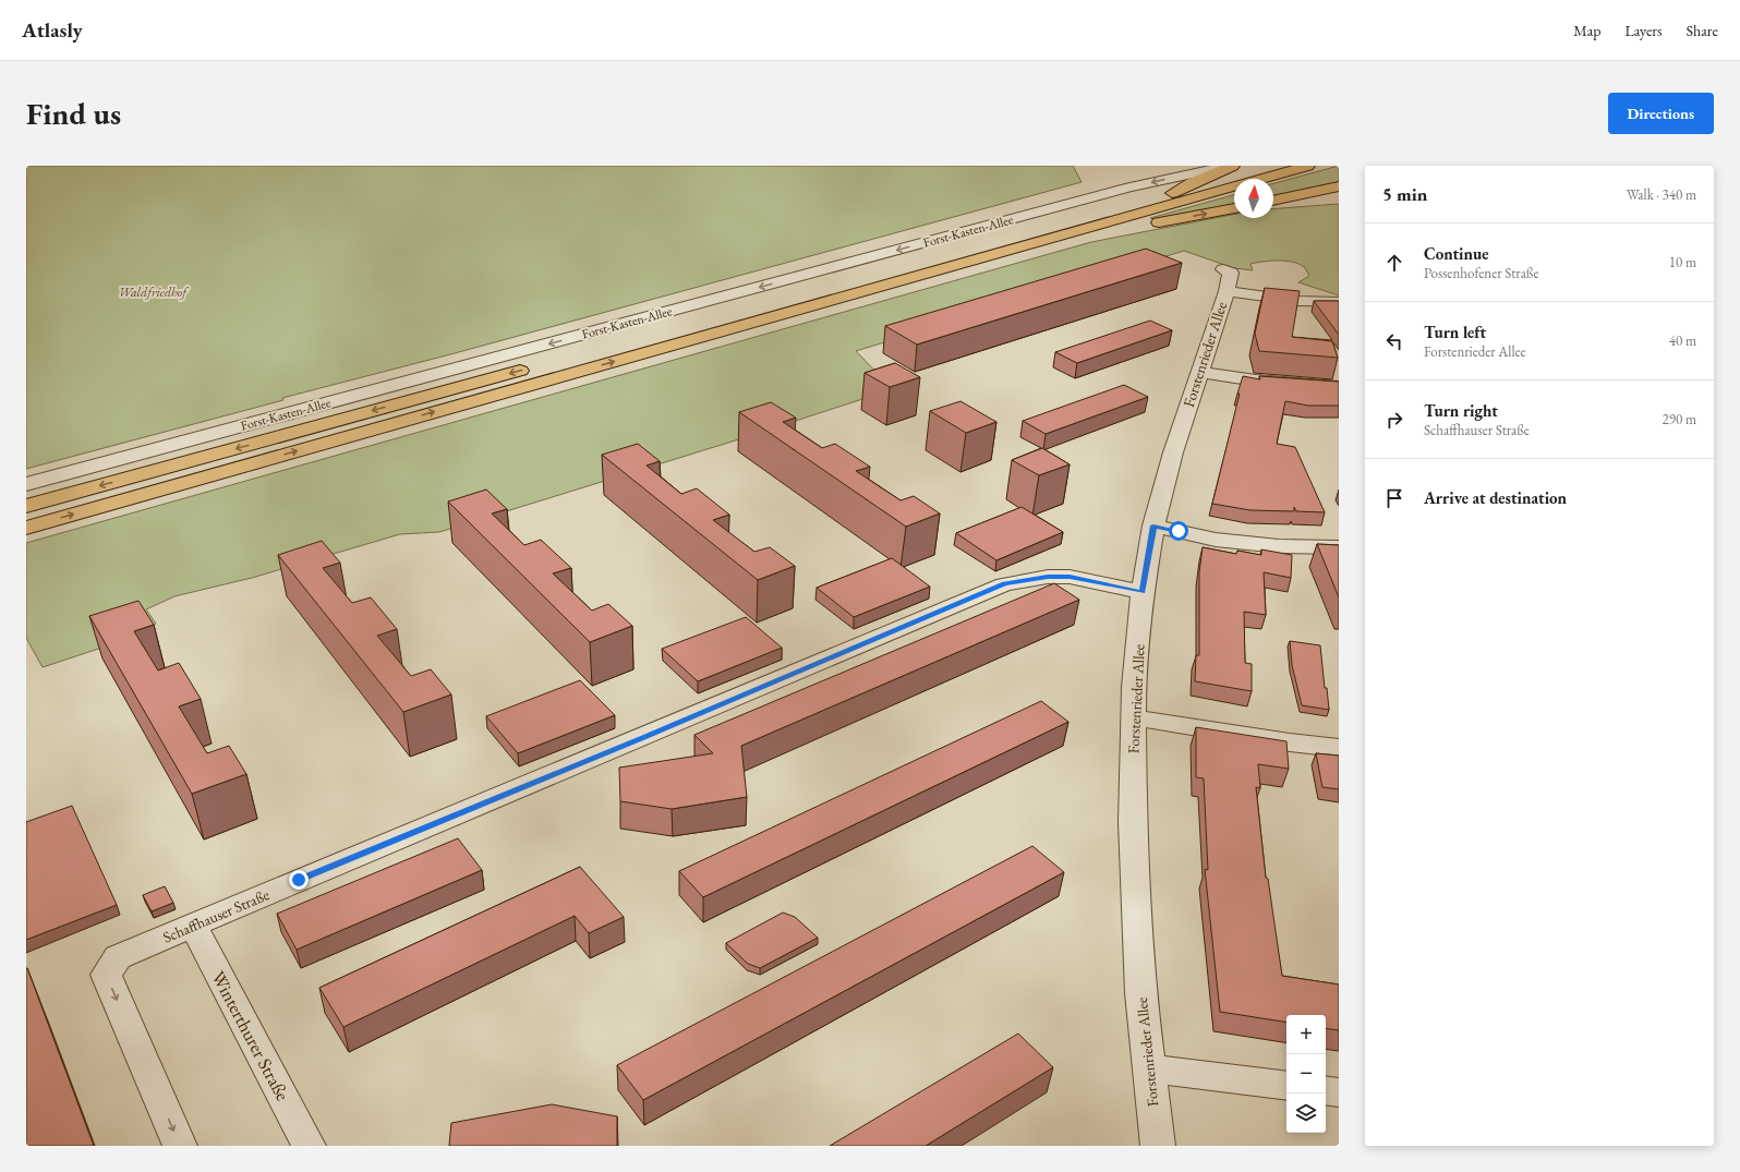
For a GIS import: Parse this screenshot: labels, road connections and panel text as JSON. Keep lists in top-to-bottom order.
{
  "streets": {
    "street": [
      "Forst-Kasten-Allee",
      "Forstenrieder Allee",
      "Schaffhauser Straße",
      "Winterthurer Straße"
    ]
  },
  "crossings": [
    ["Forstenrieder Allee", "Schaffhauser Straße"],
    ["Schaffhauser Straße", "Winterthurer Straße"]
  ],
  "one_way": ["Forst-Kasten-Allee"],
  "parks": ["Waldfriedhof"],
  "north": "top",
  "page": {
    "header": "Atlasly",
    "nav": ["Map", "Layers", "Share"],
    "buttons": "Directions",
    "title": "Find us",
    "heading": ["5 min", "Walk · 340 m"],
    "list": [
      ["Continue", "Possenhofener Straße", "10 m"],
      ["Turn left", "Forstenrieder Allee", "40 m"],
      ["Turn right", "Schaffhauser Straße", "290 m"],
      "Arrive at destination"
    ],
    "map_buttons": ["+", "−"]
  }
}
